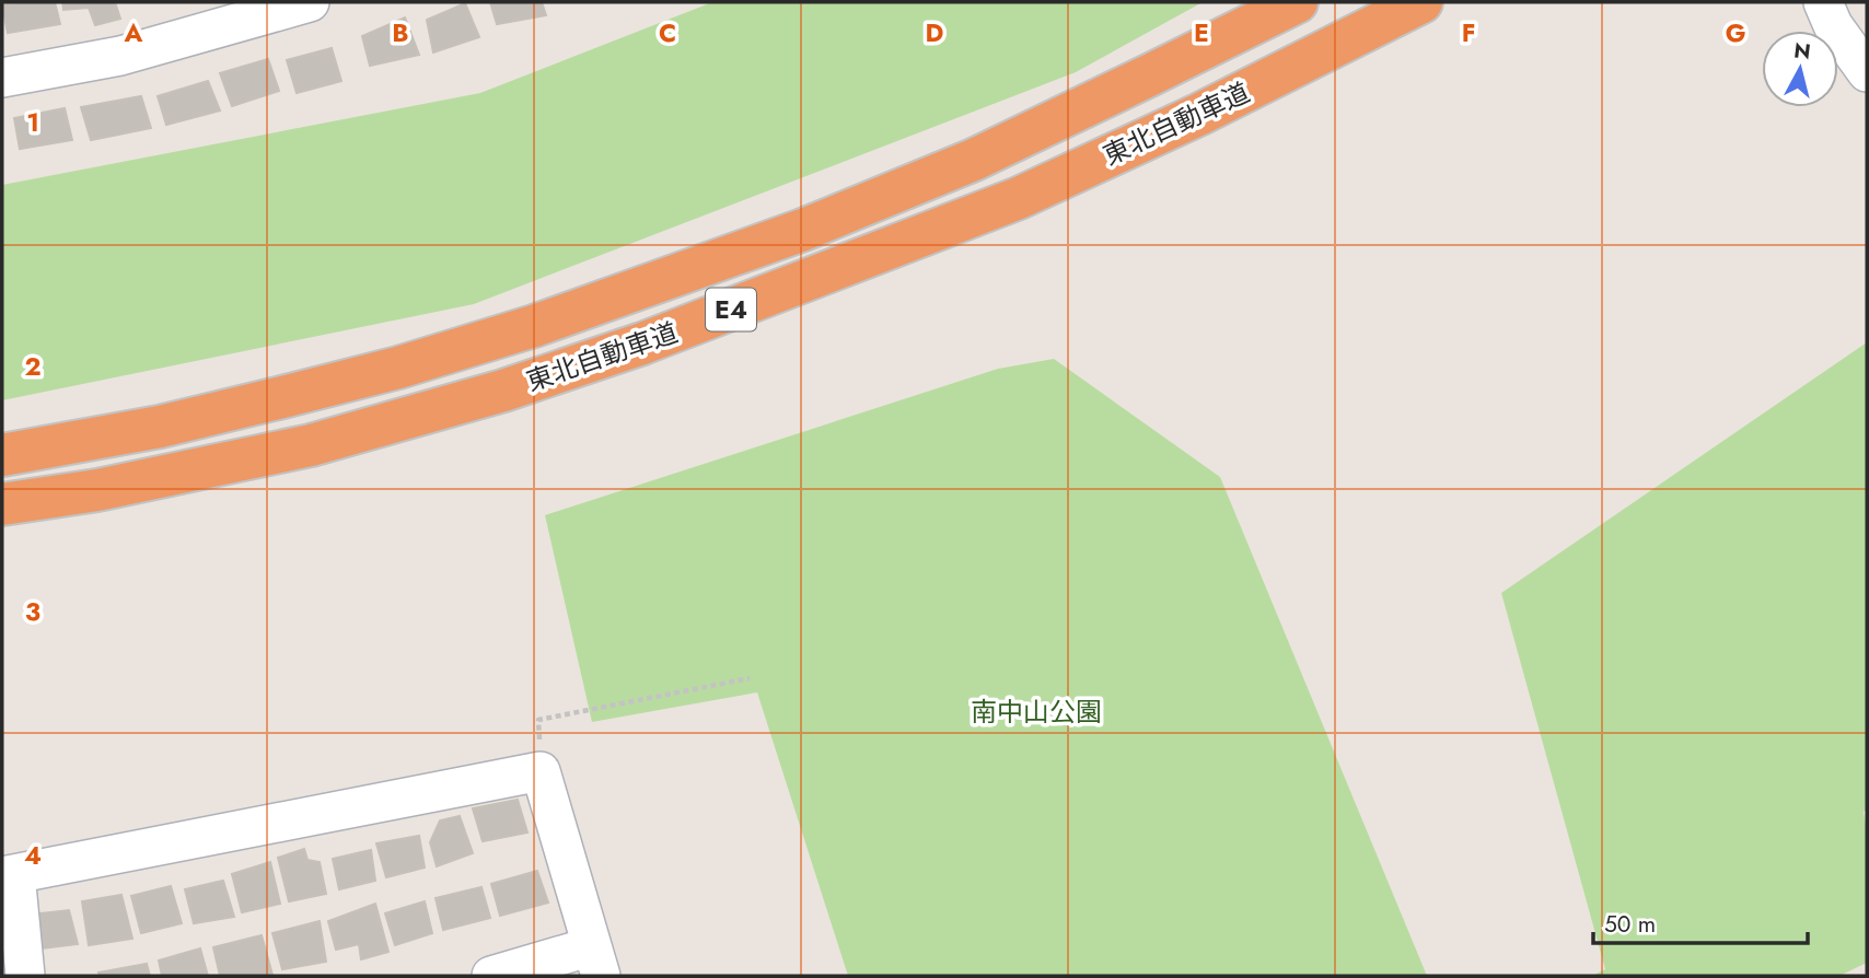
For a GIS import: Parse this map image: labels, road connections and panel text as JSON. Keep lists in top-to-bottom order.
{
  "streets": {
    "highway": ["東北自動車道", "E4"]
  },
  "parks": ["南中山公園"],
  "scale_bar": "50 m",
  "north": "top",
  "grid": {
    "columns": [
      "A",
      "B",
      "C",
      "D",
      "E",
      "F",
      "G"
    ],
    "rows": [
      "1",
      "2",
      "3",
      "4"
    ]
  }
}
